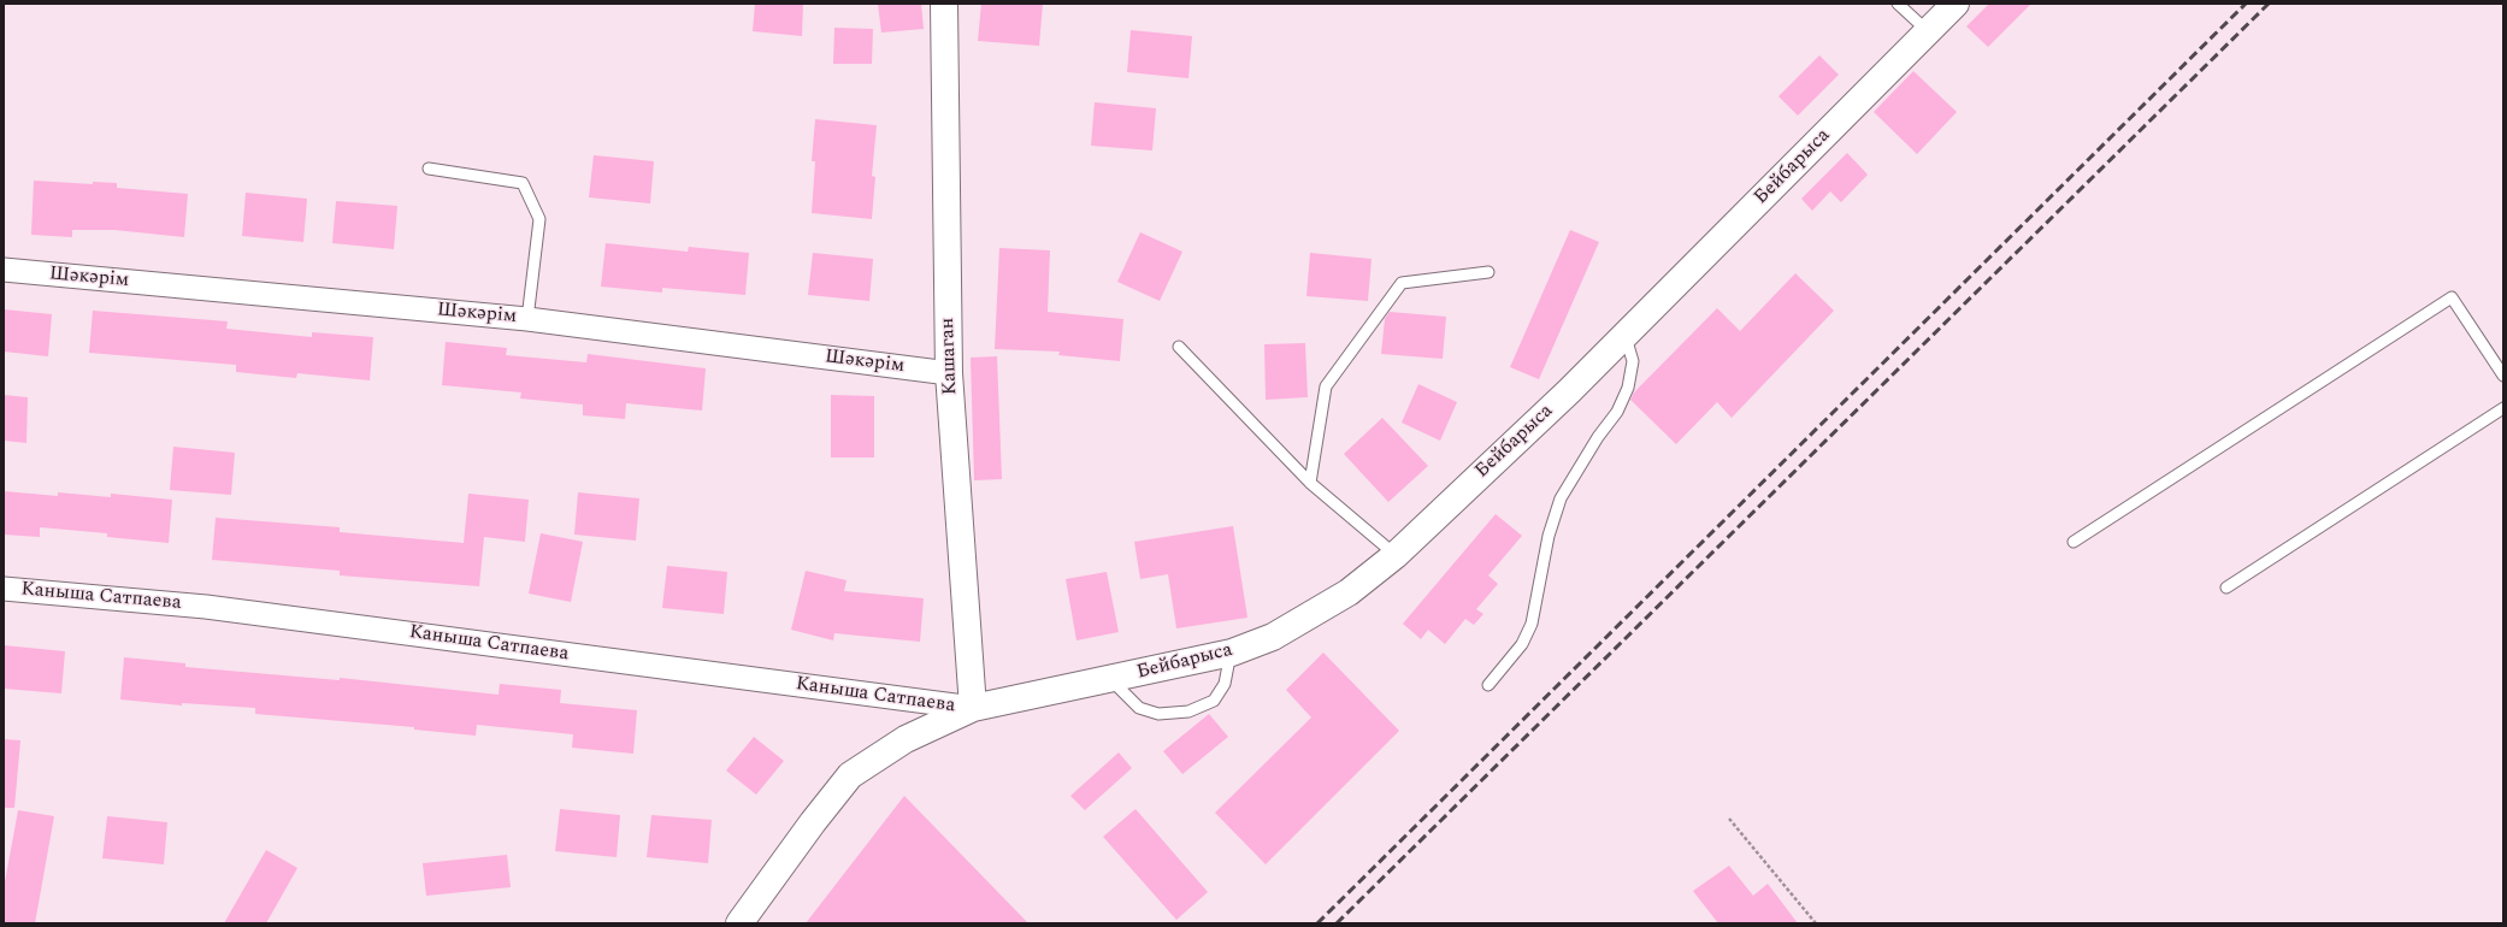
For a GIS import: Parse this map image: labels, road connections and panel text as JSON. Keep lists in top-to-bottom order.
{
  "streets": {
    "street": [
      "Бейбарыса",
      "Шәкәрім",
      "Кашаган",
      "Каныша Сатпаева"
    ]
  },
  "crossings": [
    ["Бейбарыса", "Кашаган"],
    ["Бейбарыса", "Каныша Сатпаева"],
    ["Шәкәрім", "Кашаган"],
    ["Кашаган", "Каныша Сатпаева"]
  ]
}
